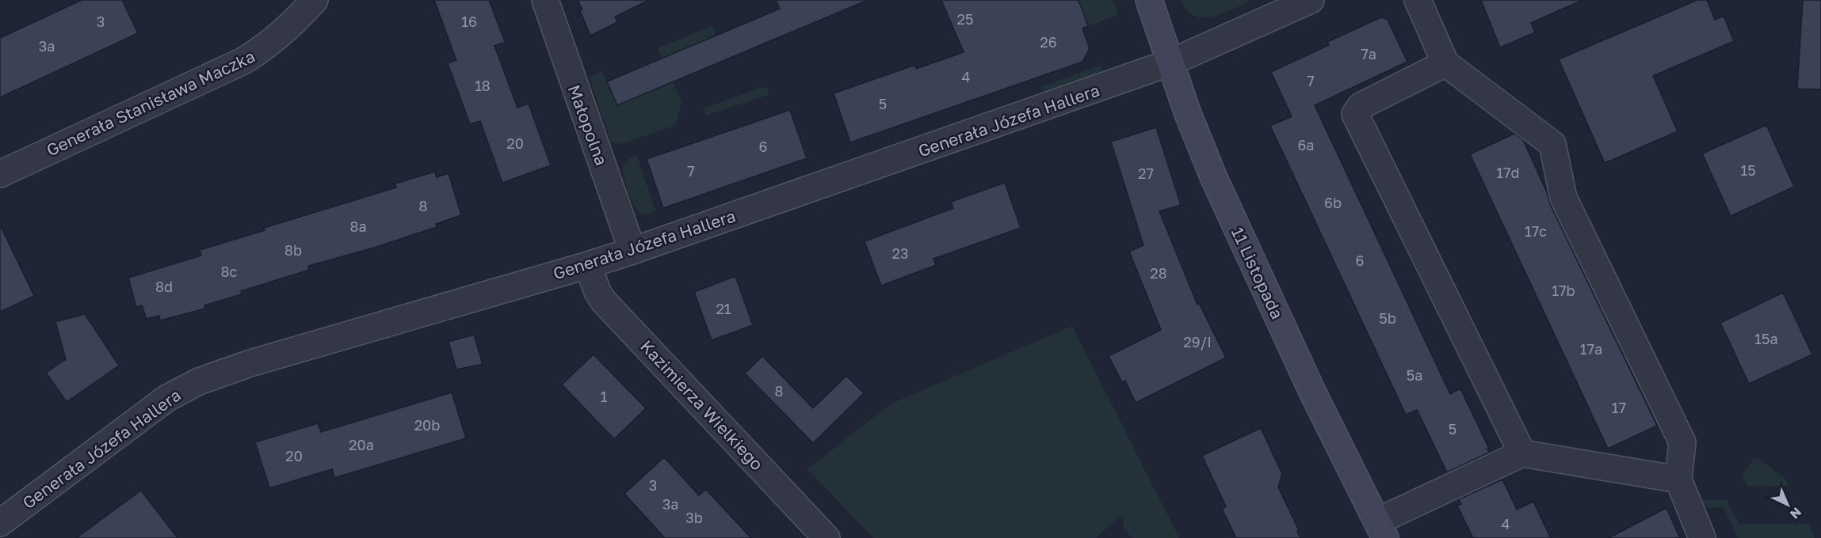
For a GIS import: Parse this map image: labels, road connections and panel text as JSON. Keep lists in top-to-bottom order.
{
  "streets": {
    "street": [
      "Generała Stanisława Maczka",
      "Generała Józefa Hallera",
      "Małopolna",
      "11 Listopada",
      "Kazimierza Wielkiego"
    ]
  },
  "crossings": [
    ["Generała Józefa Hallera", "Małopolna"],
    ["Generała Józefa Hallera", "11 Listopada"],
    ["Generała Józefa Hallera", "Kazimierza Wielkiego"]
  ],
  "house_numbers": [
    "25",
    "3",
    "16",
    "26",
    "3a",
    "7a",
    "4",
    "7",
    "18",
    "5",
    "20",
    "6a",
    "6",
    "15",
    "7",
    "17d",
    "27",
    "6b",
    "8",
    "8a",
    "17c",
    "8b",
    "23",
    "6",
    "8c",
    "28",
    "8d",
    "17b",
    "21",
    "5b",
    "15a",
    "29/I",
    "17a",
    "5a",
    "8",
    "1",
    "17",
    "20b",
    "5",
    "20a",
    "20",
    "3",
    "3a",
    "3b",
    "4"
  ],
  "north": "bottom right"
}
